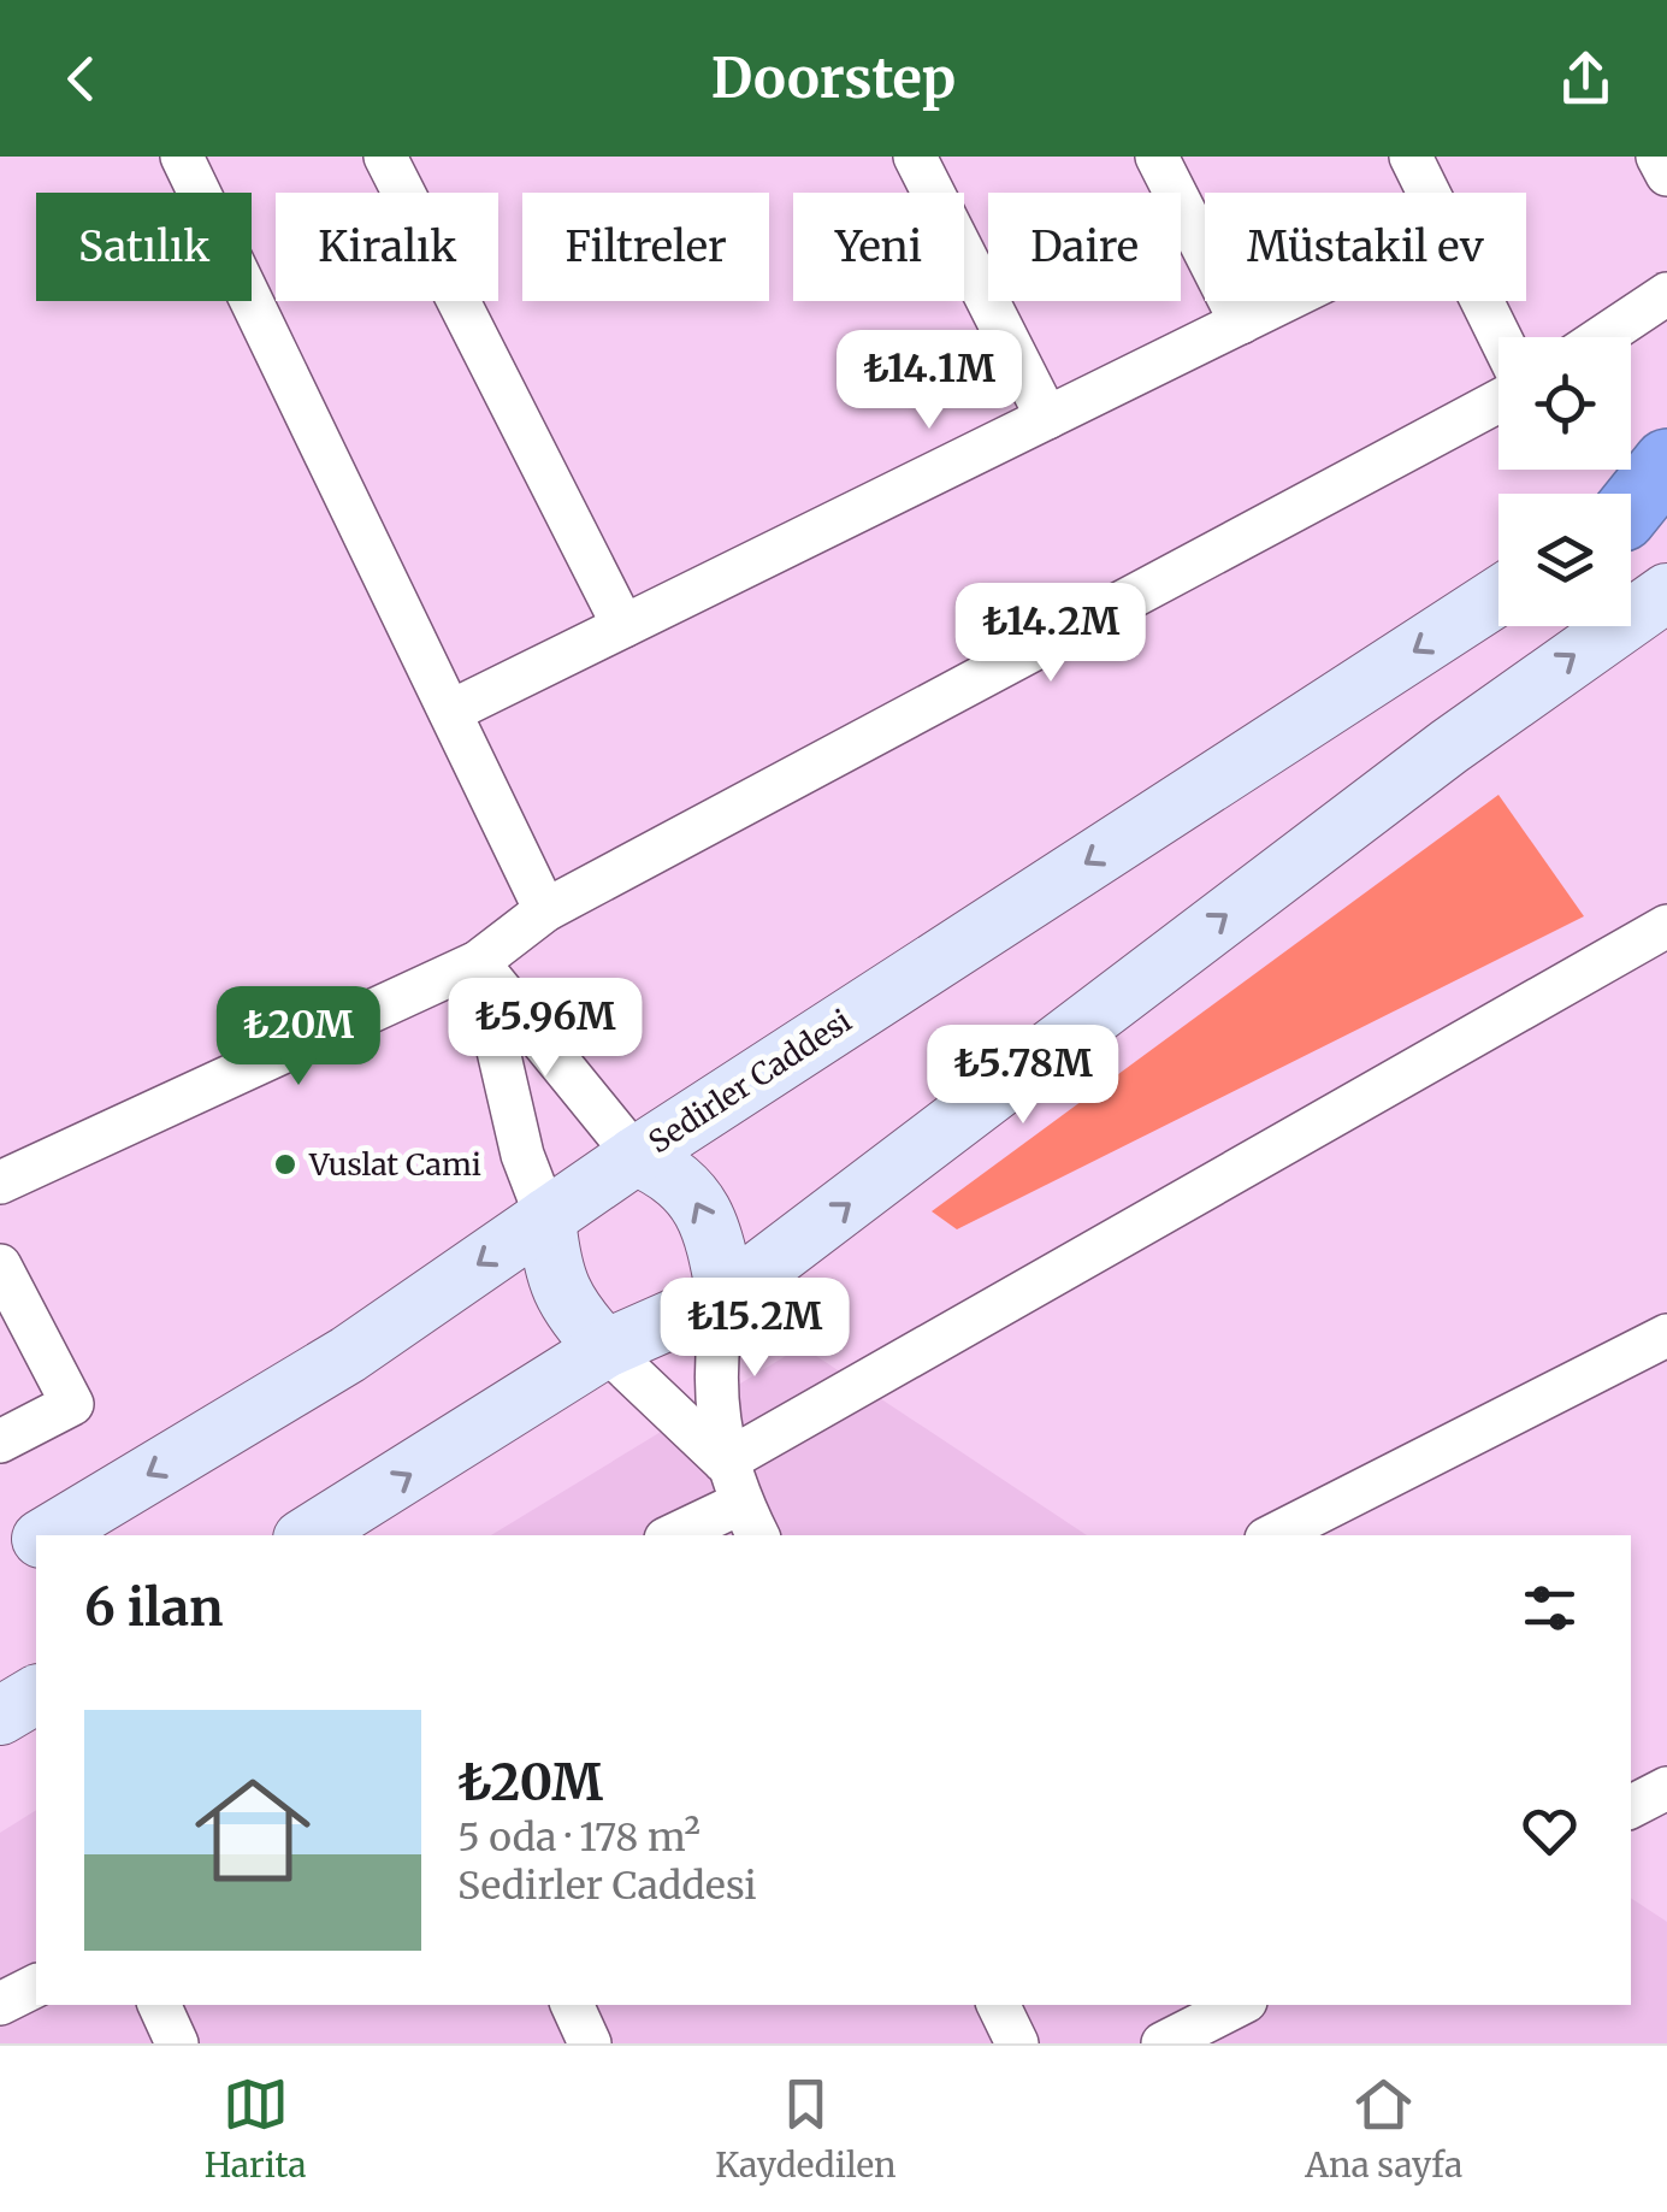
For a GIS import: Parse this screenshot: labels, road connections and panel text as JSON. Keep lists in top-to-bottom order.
{
  "streets": {
    "main road": ["Sedirler Caddesi"]
  },
  "places": ["Vuslat Cami"],
  "page": {
    "header": "Doorstep",
    "chip": [
      "Satılık",
      "Kiralık",
      "Filtreler",
      "Yeni",
      "Daire",
      "Müstakil ev"
    ],
    "price": [
      "₺14.1M",
      "₺14.2M",
      "₺5.96M",
      "₺20M",
      "₺5.78M",
      "₺15.2M"
    ],
    "heading": "6 ilan",
    "list": [
      {
        "name": "₺20M",
        "note": "5 oda · 178 m² · Sedirler Caddesi"
      }
    ],
    "tabs": ["Harita", "Kaydedilen", "Ana sayfa"]
  }
}
